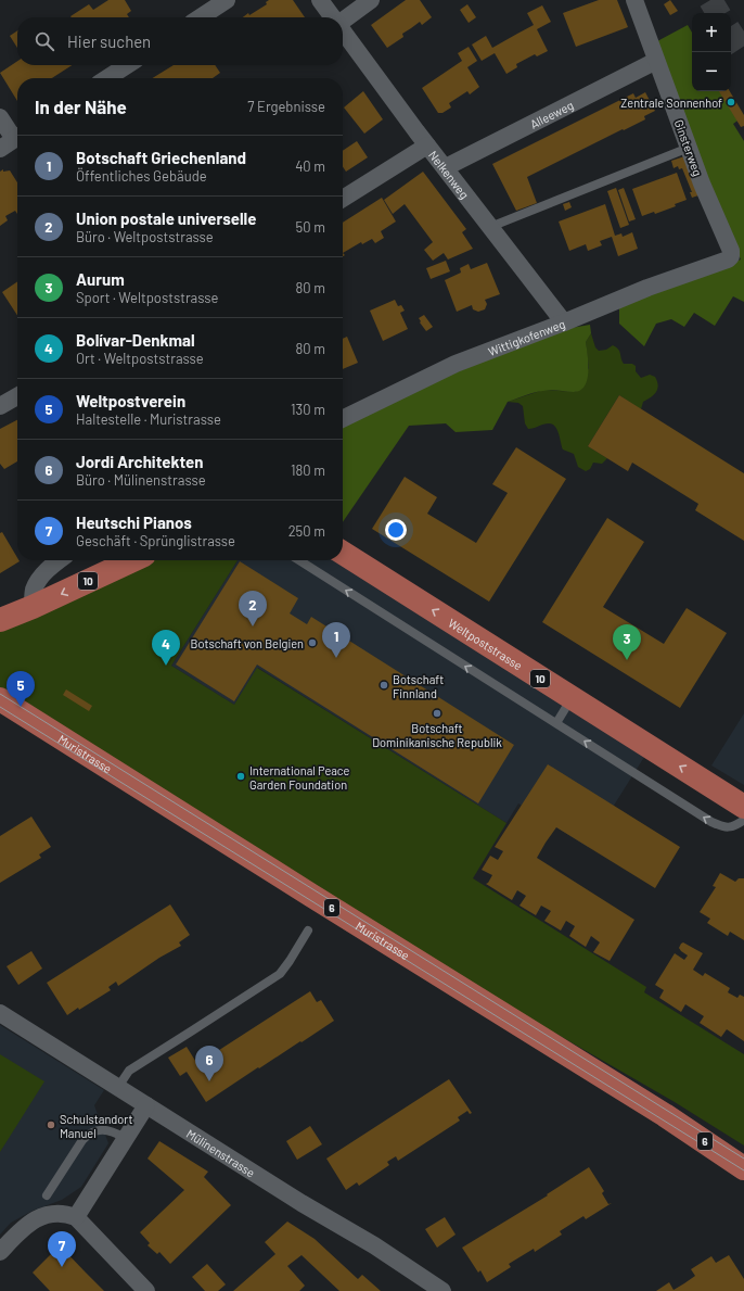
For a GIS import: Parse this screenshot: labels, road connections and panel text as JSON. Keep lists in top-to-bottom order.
{
  "streets": {
    "main road": [
      "10",
      "Weltpoststrasse",
      "Muristrasse",
      "6"
    ],
    "street": [
      "Alleeweg",
      "Ginsterweg",
      "Nelkenweg",
      "Wittigkofenweg",
      "Mülinenstrasse"
    ]
  },
  "crossings": [
    ["Alleeweg", "Ginsterweg"],
    ["Alleeweg", "Nelkenweg"],
    ["Ginsterweg", "Wittigkofenweg"],
    ["Nelkenweg", "Wittigkofenweg"]
  ],
  "one_way": ["Weltpoststrasse"],
  "places": [
    "Zentrale Sonnenhof",
    "Botschaft von Belgien",
    "Botschaft Finnland",
    "Botschaft Dominikanische Republik",
    "International Peace Garden Foundation",
    "Schulstandort Manuel"
  ],
  "page": {
    "map_buttons": ["+", "−"],
    "search": "Hier suchen",
    "heading": ["In der Nähe", "7 Ergebnisse"],
    "list": [
      {
        "mark": "1",
        "name": "Botschaft Griechenland",
        "note": "Öffentliches Gebäude",
        "value": "40 m"
      },
      {
        "mark": "2",
        "name": "Union postale universelle",
        "note": "Büro · Weltpoststrasse",
        "value": "50 m"
      },
      {
        "mark": "3",
        "name": "Aurum",
        "note": "Sport · Weltpoststrasse",
        "value": "80 m"
      },
      {
        "mark": "4",
        "name": "Bolívar-Denkmal",
        "note": "Ort · Weltpoststrasse",
        "value": "80 m"
      },
      {
        "mark": "5",
        "name": "Weltpostverein",
        "note": "Haltestelle · Muristrasse",
        "value": "130 m"
      },
      {
        "mark": "6",
        "name": "Jordi Architekten",
        "note": "Büro · Mülinenstrasse",
        "value": "180 m"
      },
      {
        "mark": "7",
        "name": "Heutschi Pianos",
        "note": "Geschäft · Sprünglistrasse",
        "value": "250 m"
      }
    ],
    "pins": [
      "2",
      "1",
      "3",
      "4",
      "5",
      "6",
      "7"
    ]
  }
}
